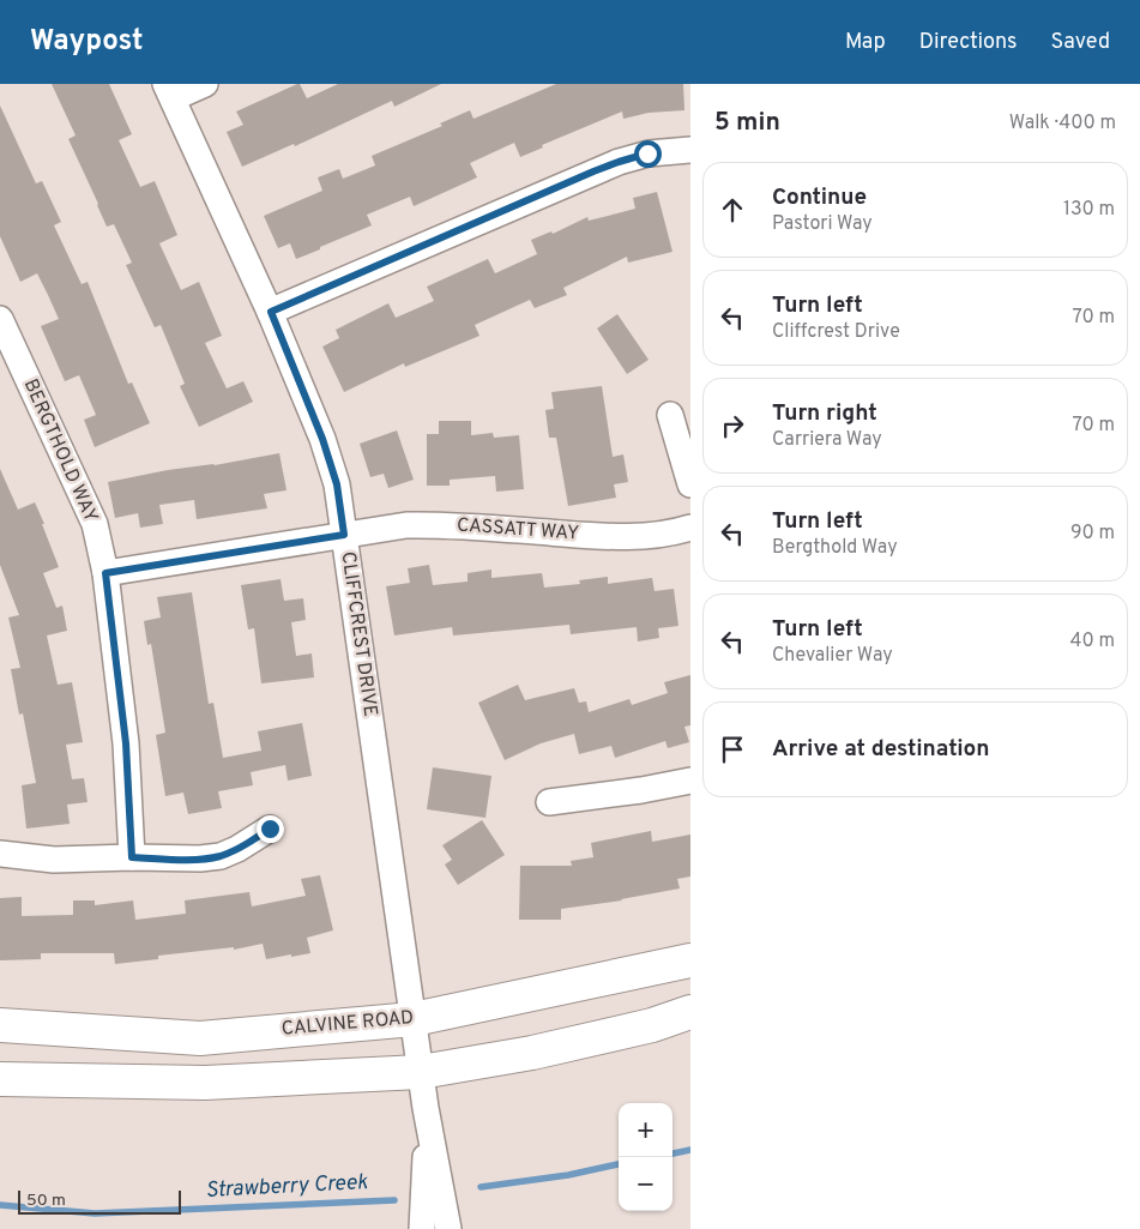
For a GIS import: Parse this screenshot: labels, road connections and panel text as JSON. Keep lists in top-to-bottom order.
{
  "streets": {
    "main road": ["CALVINE ROAD"],
    "street": ["BERGTHOLD WAY", "CASSATT WAY", "CLIFFCREST DRIVE"]
  },
  "crossings": [
    ["BERGTHOLD WAY", "CASSATT WAY"],
    ["CASSATT WAY", "CLIFFCREST DRIVE"],
    ["CLIFFCREST DRIVE", "CALVINE ROAD"]
  ],
  "water": ["Strawberry Creek"],
  "scale_bar": "50 m",
  "page": {
    "header": "Waypost",
    "nav": ["Map", "Directions", "Saved"],
    "heading": ["5 min", "Walk · 400 m"],
    "list": [
      ["Continue", "Pastori Way", "130 m"],
      ["Turn left", "Cliffcrest Drive", "70 m"],
      ["Turn right", "Carriera Way", "70 m"],
      ["Turn left", "Bergthold Way", "90 m"],
      ["Turn left", "Chevalier Way", "40 m"],
      "Arrive at destination"
    ],
    "map_buttons": ["+", "−"],
    "scale": "50 m"
  }
}
